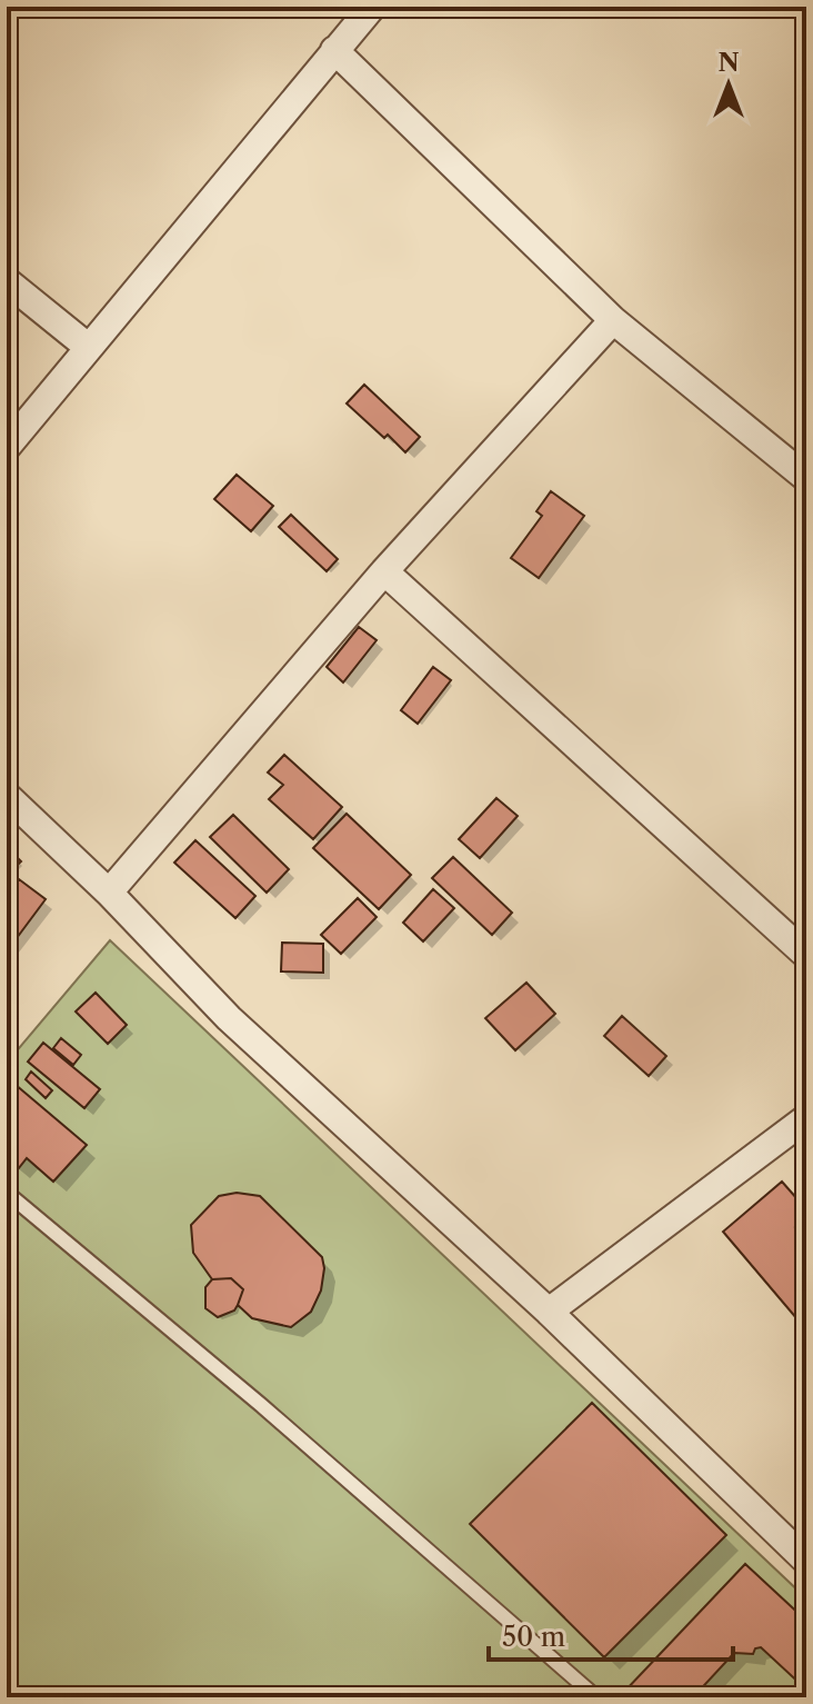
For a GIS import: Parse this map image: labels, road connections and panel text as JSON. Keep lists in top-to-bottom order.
{
  "scale_bar": "50 m",
  "north": "top"
}
